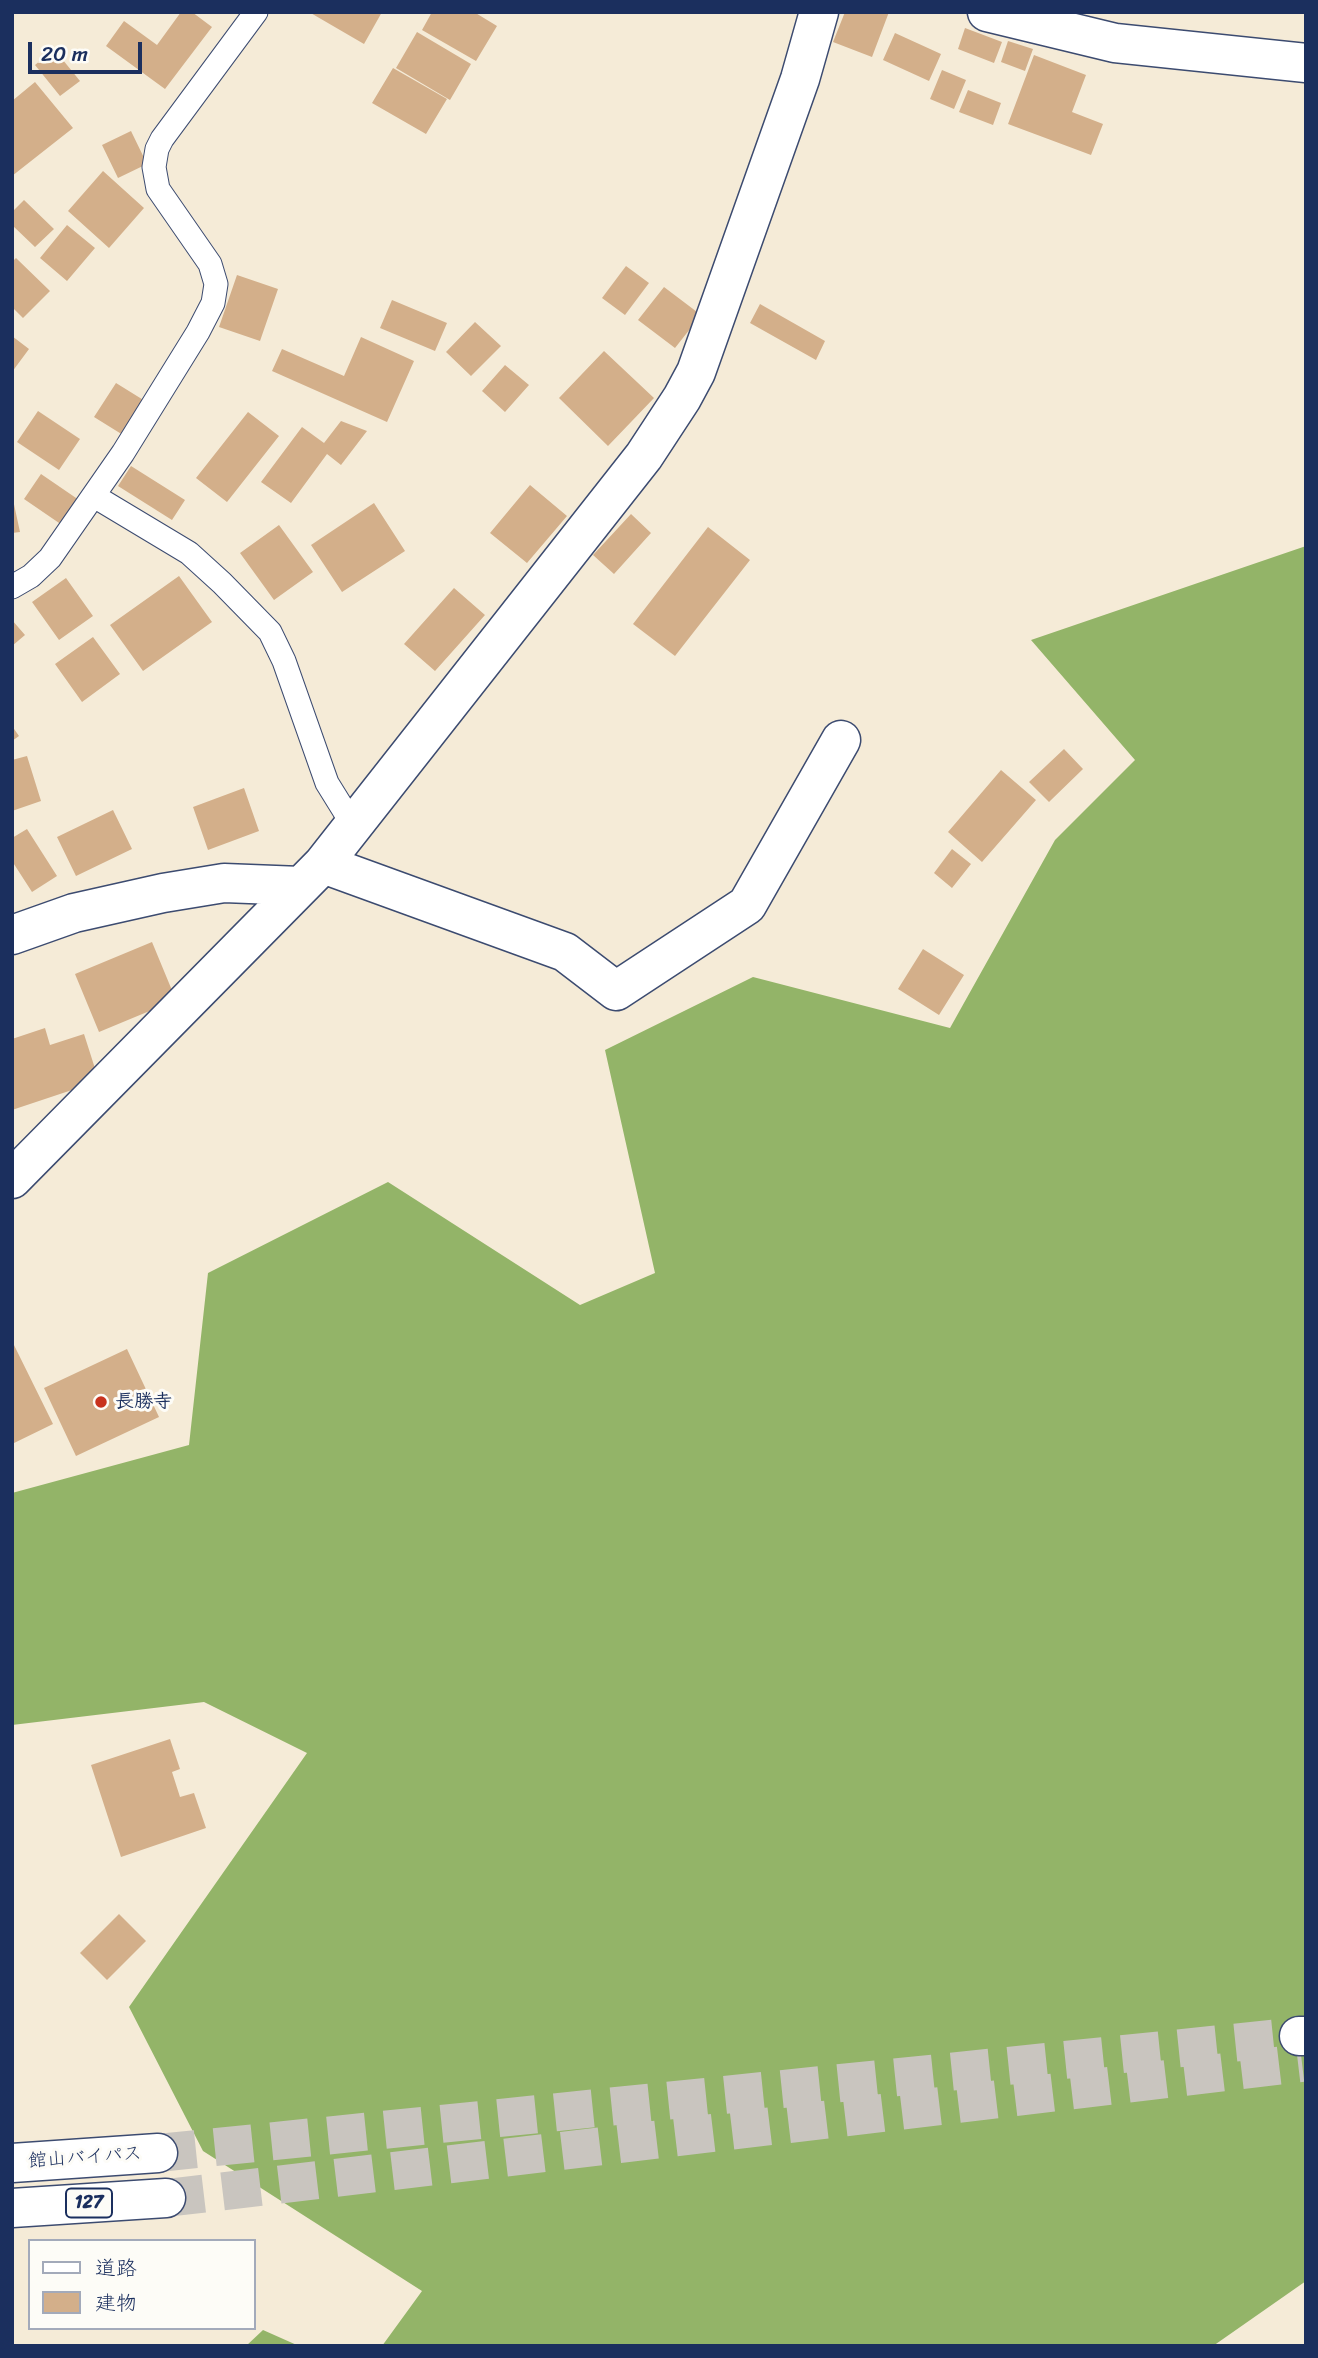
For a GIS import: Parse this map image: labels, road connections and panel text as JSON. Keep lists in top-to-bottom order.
{
  "streets": {
    "main road": ["館山バイパス", "127"]
  },
  "places": ["長勝寺"],
  "legend": ["道路", "建物"],
  "scale_bar": "20 m"
}
